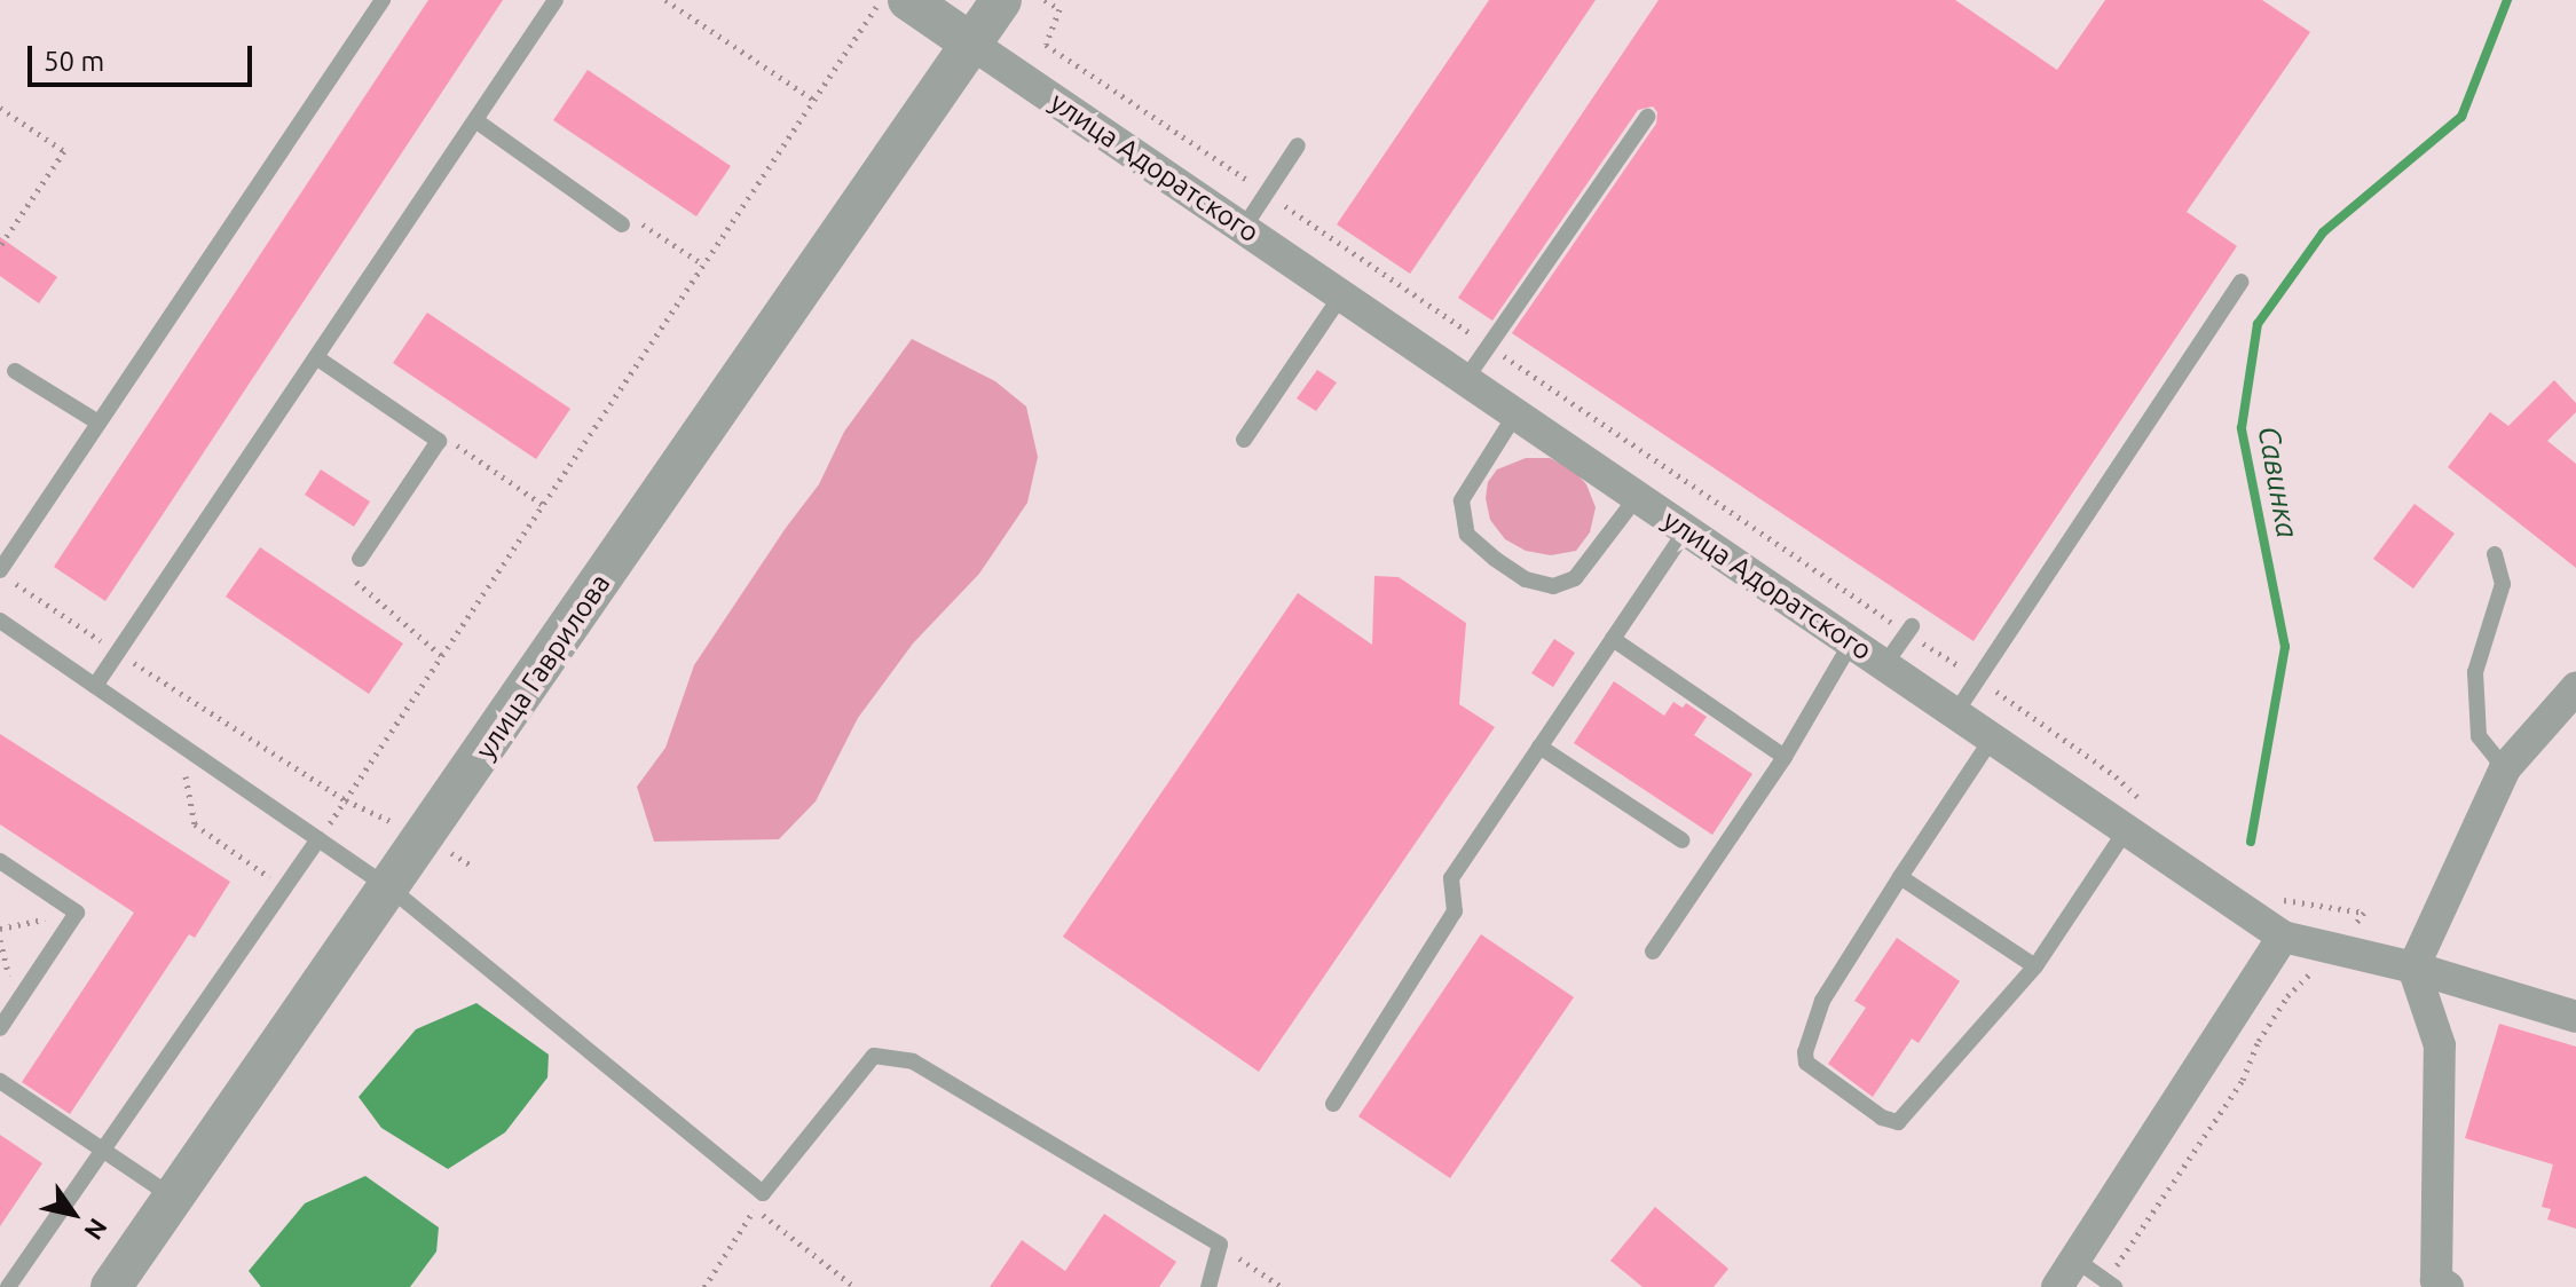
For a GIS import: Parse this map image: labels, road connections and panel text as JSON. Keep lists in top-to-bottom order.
{
  "streets": {
    "street": ["улица Адоратского", "улица Гаврилова"]
  },
  "crossings": [
    ["улица Адоратского", "улица Гаврилова"]
  ],
  "water": ["Савинка"],
  "scale_bar": "50 m",
  "north": "bottom right"
}
